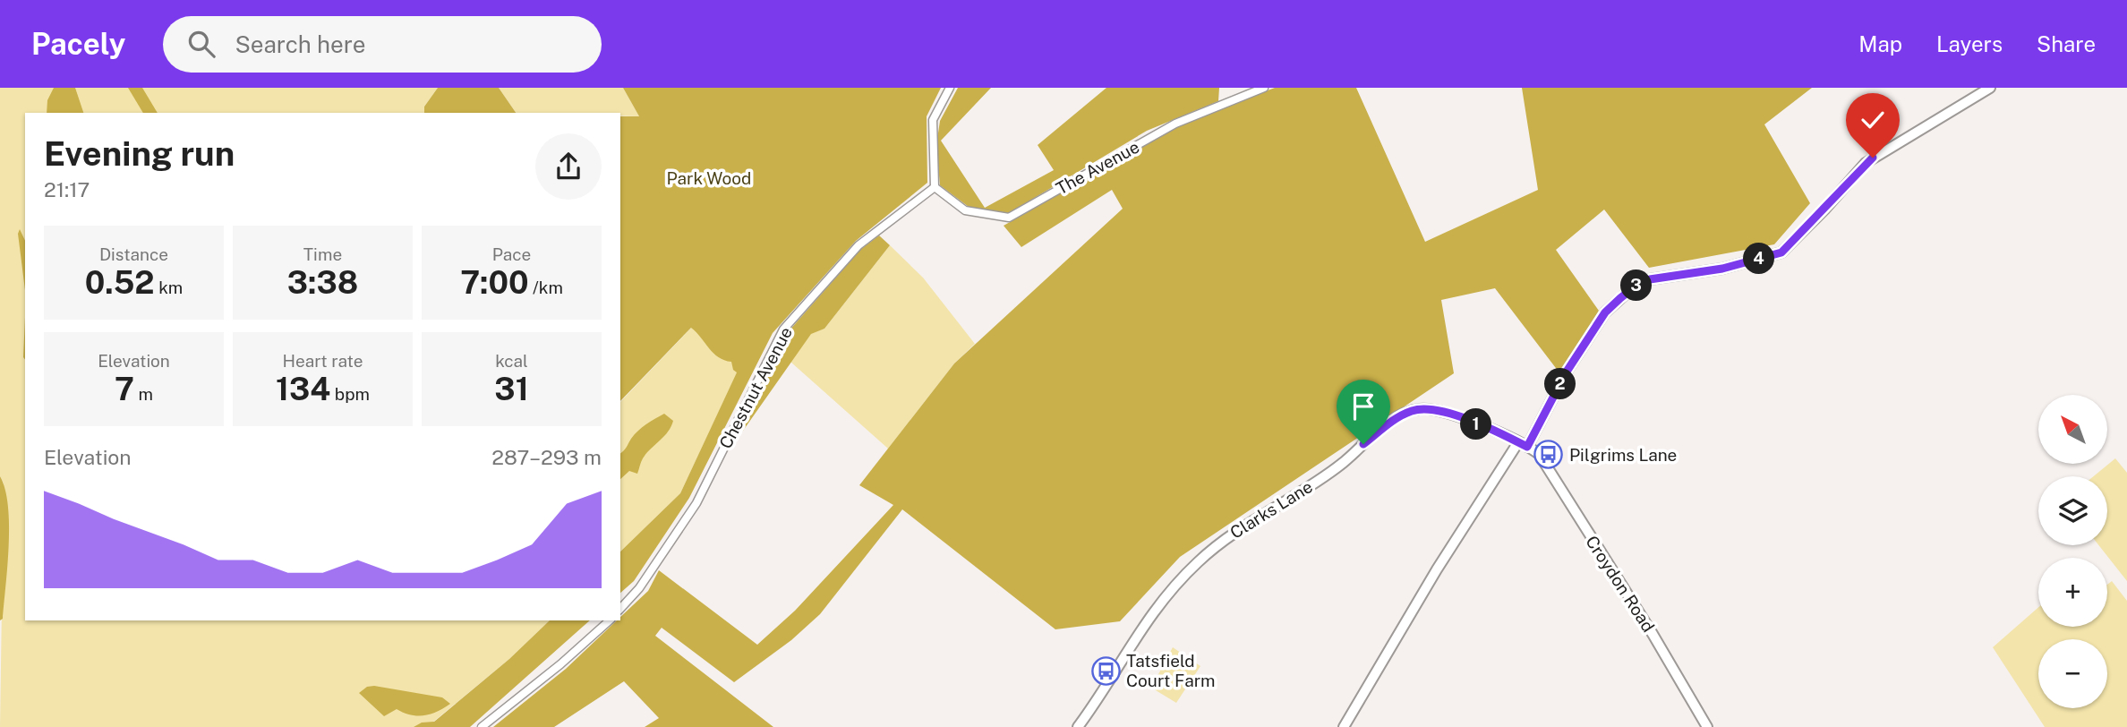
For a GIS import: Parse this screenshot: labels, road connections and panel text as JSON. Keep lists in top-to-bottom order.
{
  "streets": {
    "street": [
      "The Avenue",
      "Chestnut Avenue",
      "Clarks Lane",
      "Croydon Road"
    ]
  },
  "crossings": [
    ["The Avenue", "Chestnut Avenue"],
    ["Clarks Lane", "Croydon Road"]
  ],
  "parks": ["Park Wood"],
  "places": {
    "bus stop": ["Pilgrims Lane", "Tatsfield Court Farm"]
  },
  "north": "top left",
  "page": {
    "header": "Pacely",
    "search": "Search here",
    "nav": ["Map", "Layers", "Share"],
    "heading": ["Evening run", "21:17"],
    "stats": [
      ["Distance", "0.52 km"],
      ["Time", "3:38"],
      ["Pace", "7:00 /km"],
      ["Elevation", "7 m"],
      ["Heart rate", "134 bpm"],
      ["kcal", "31"]
    ],
    "pins": [
      "4",
      "3",
      "2",
      "1"
    ],
    "map_buttons": ["+", "−"],
    "chart": ["Elevation", "287–293 m"]
  }
}
